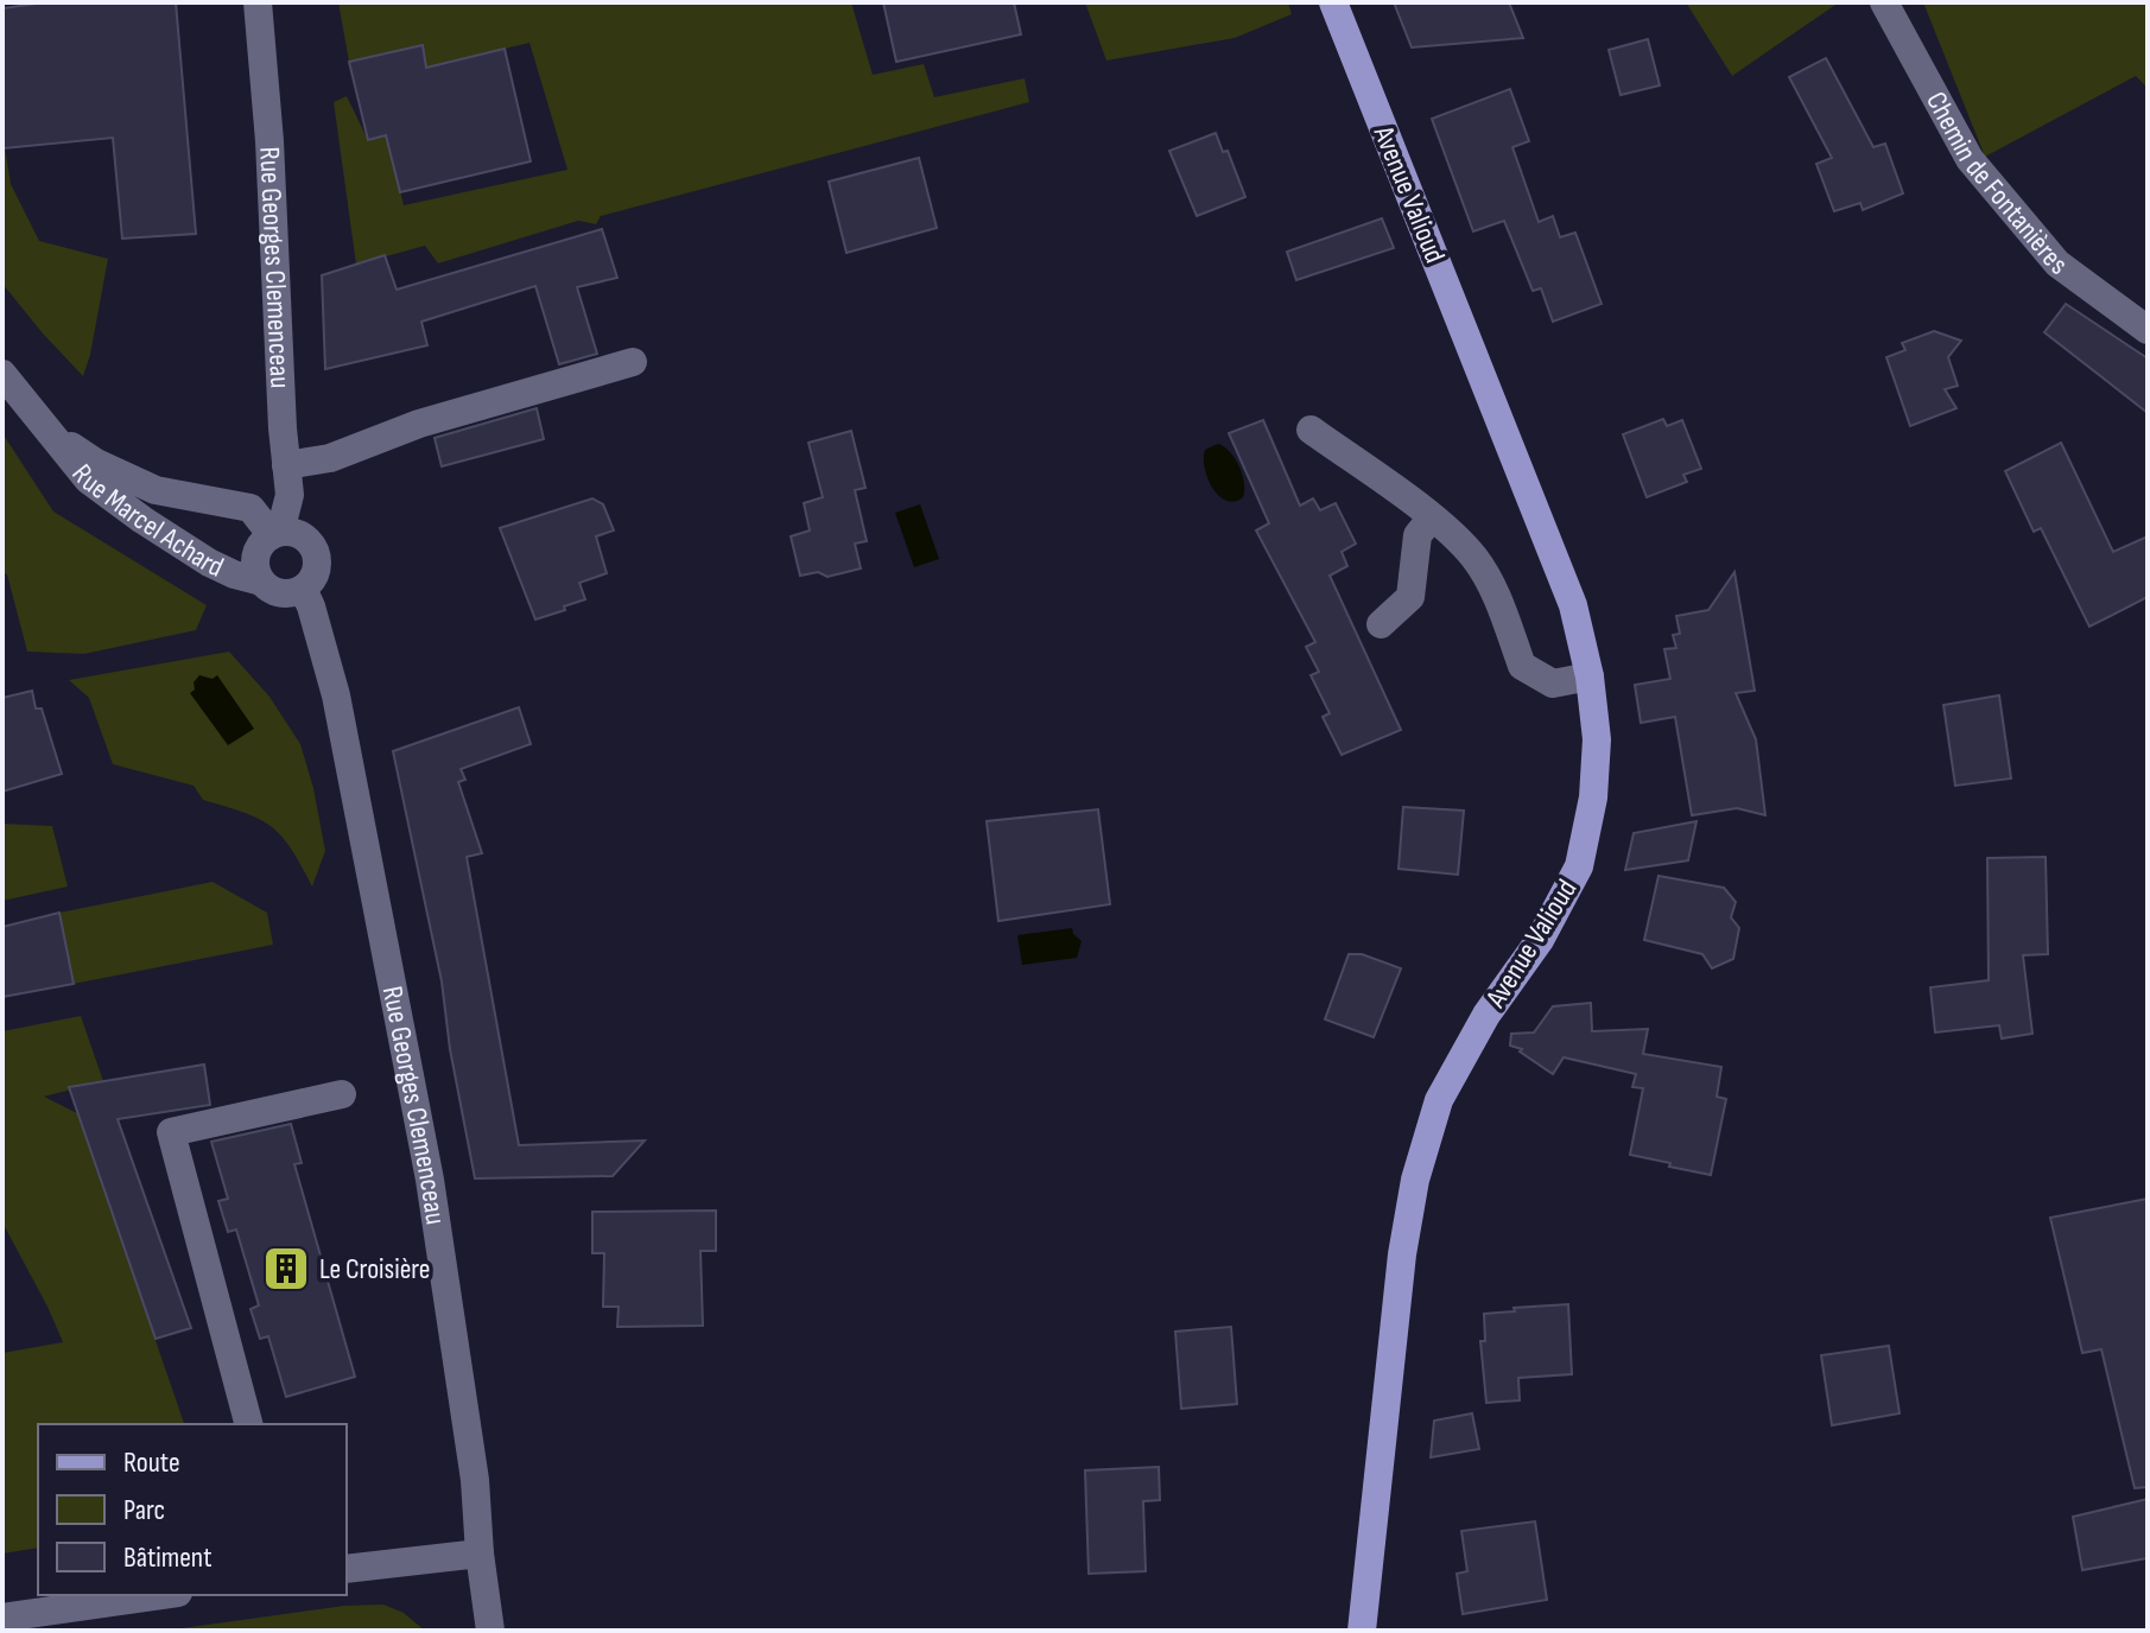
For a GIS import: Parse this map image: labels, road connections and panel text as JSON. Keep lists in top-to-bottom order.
{
  "streets": {
    "main road": ["Avenue Valioud"],
    "street": ["Chemin de Fontanières", "Rue Georges Clemenceau", "Rue Marcel Achard"]
  },
  "crossings": [
    ["Rue Georges Clemenceau", "Rue Marcel Achard"]
  ],
  "places": {
    "building": ["Le Croisière"]
  },
  "legend": ["Route", "Parc", "Bâtiment"]
}
